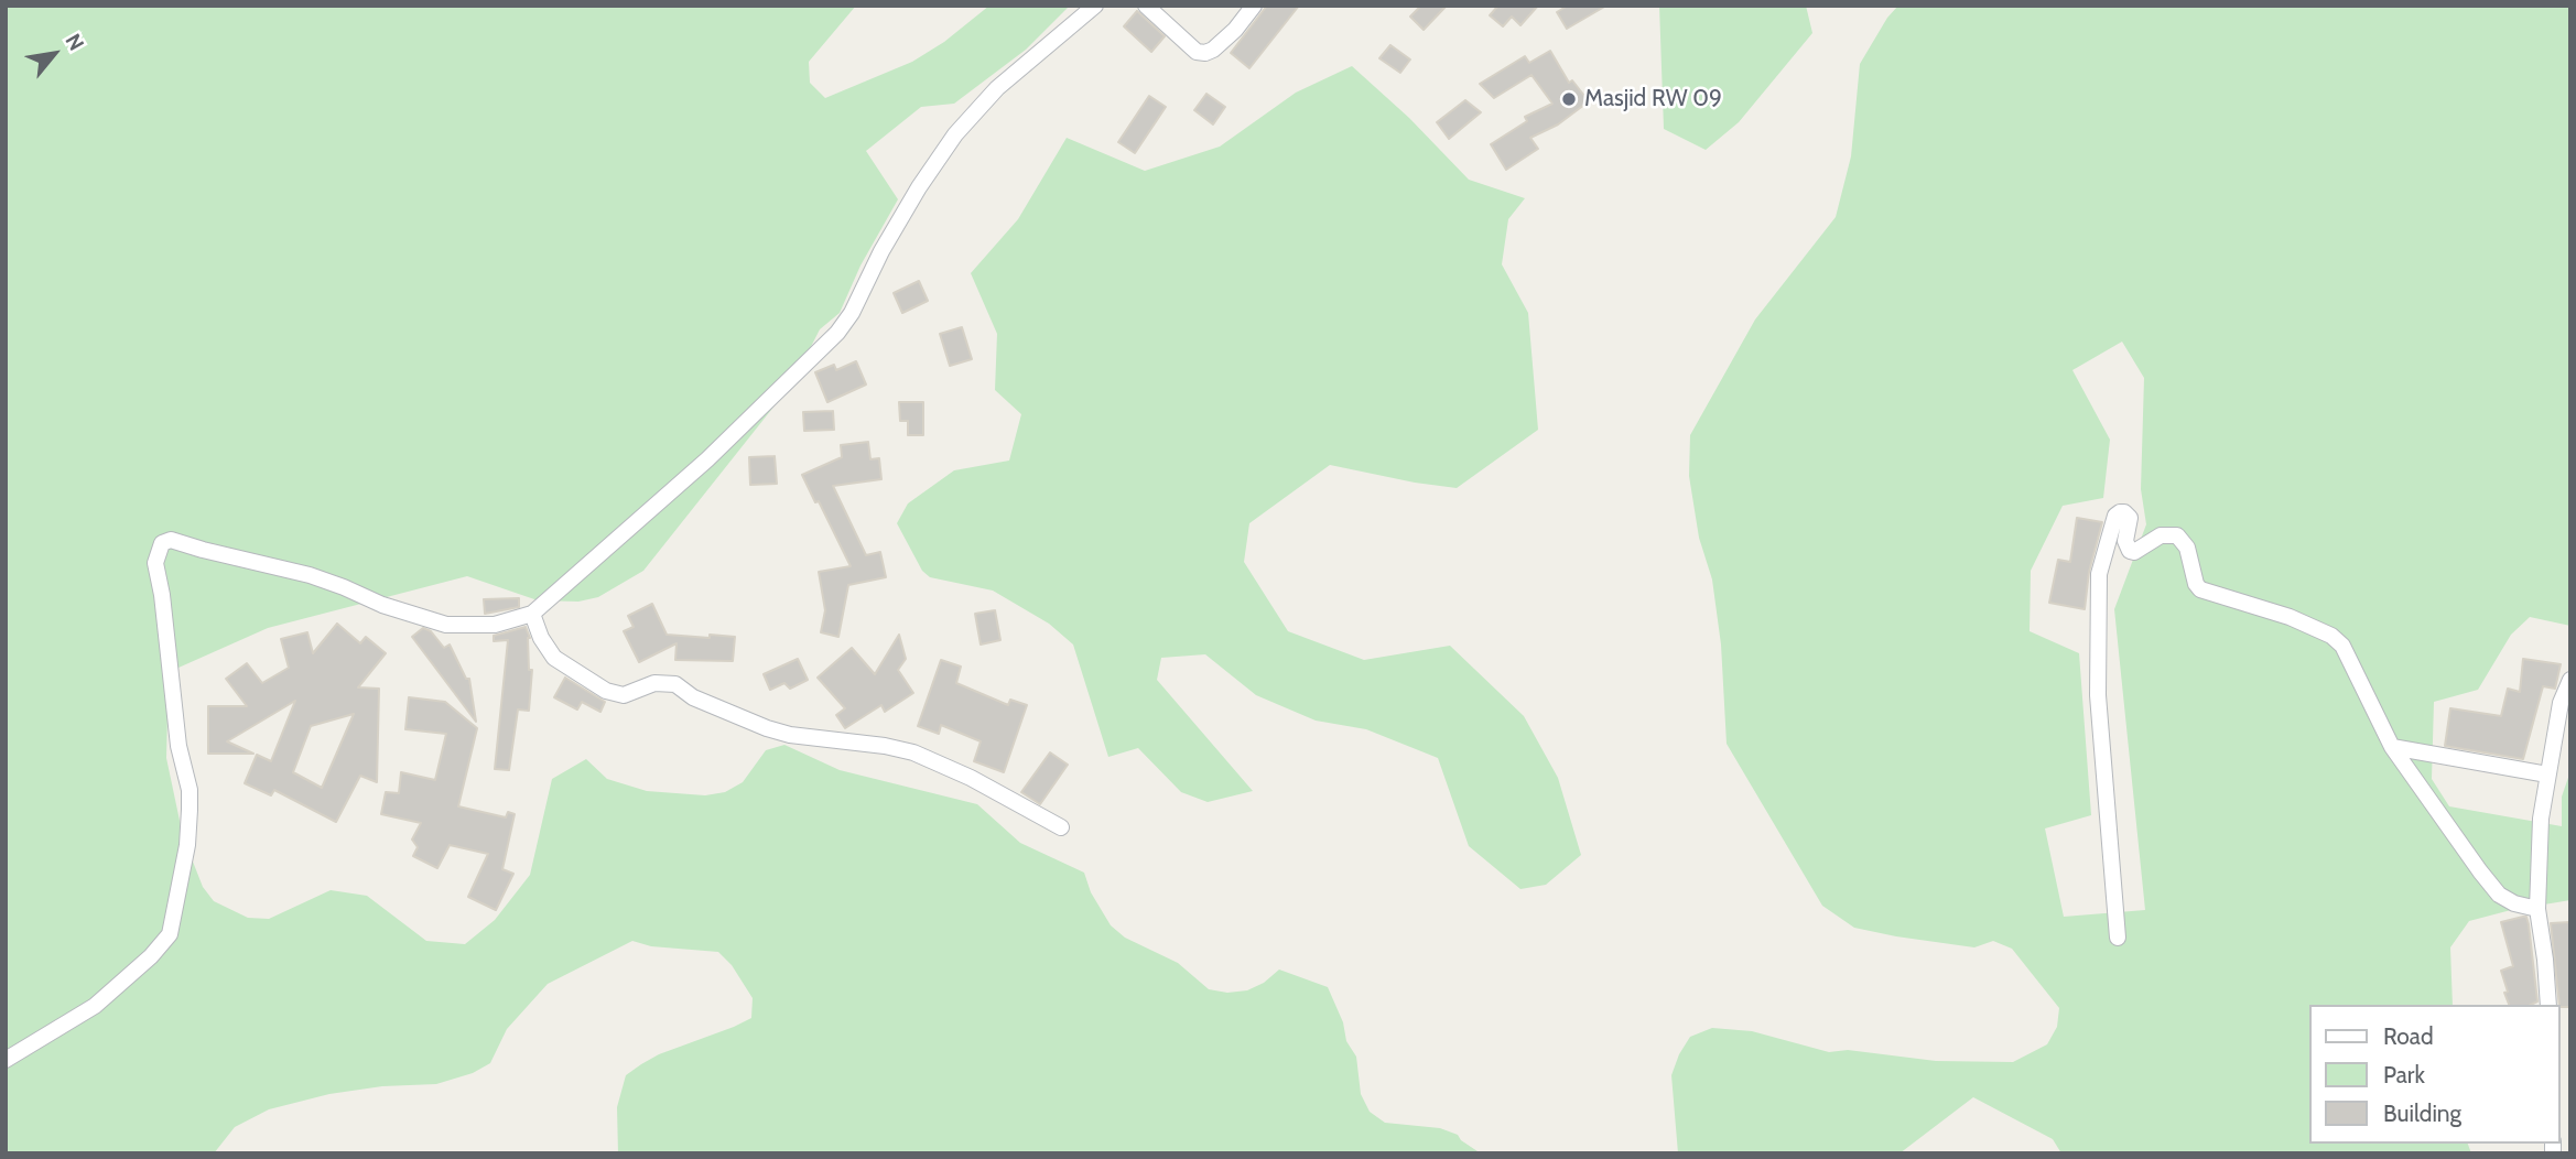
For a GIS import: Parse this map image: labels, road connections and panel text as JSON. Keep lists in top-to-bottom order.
{
  "places": ["Masjid RW 09"],
  "legend": ["Road", "Park", "Building"],
  "north": "top right"
}
